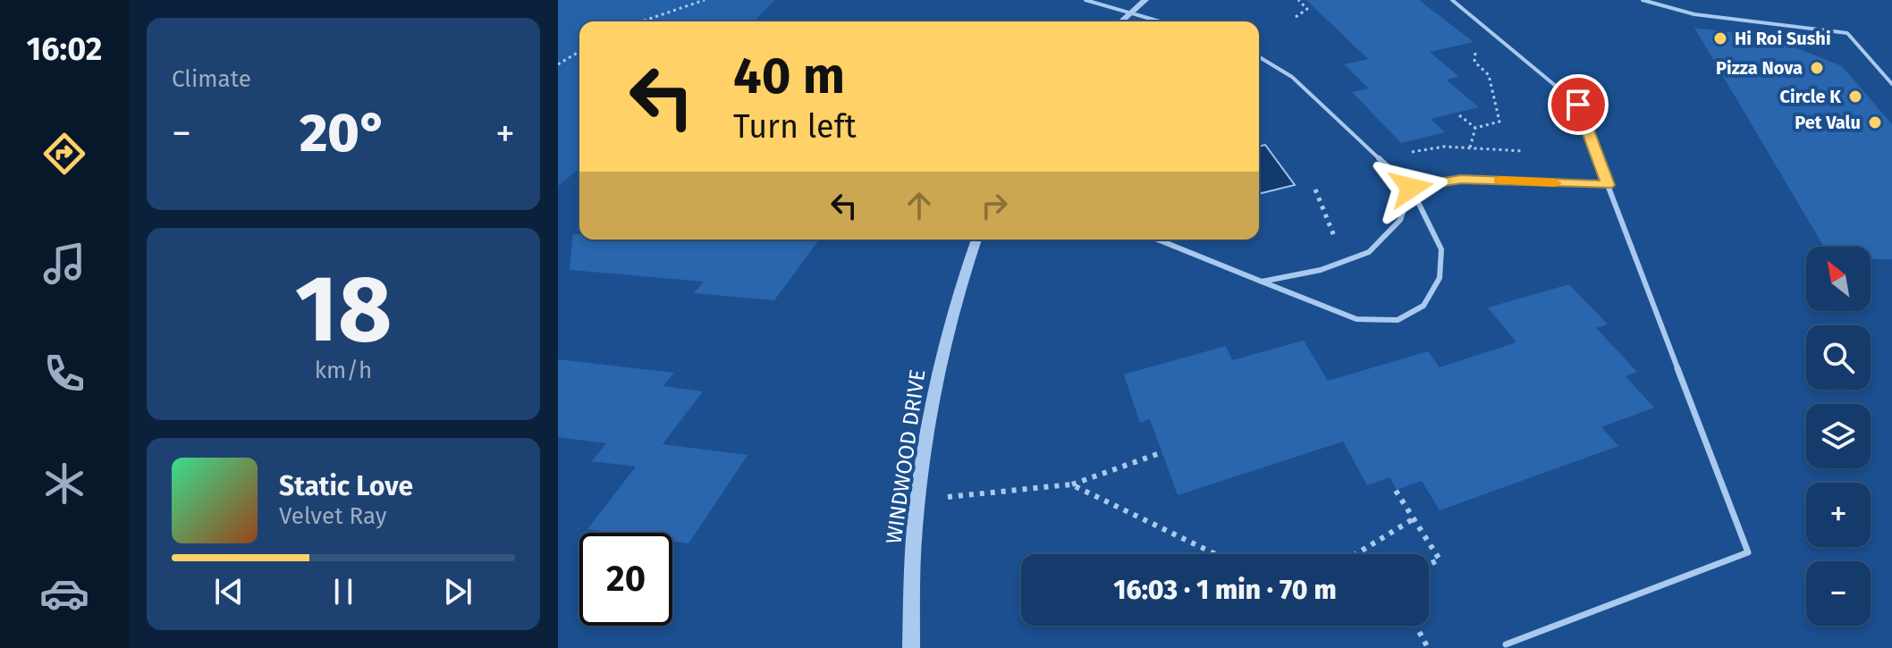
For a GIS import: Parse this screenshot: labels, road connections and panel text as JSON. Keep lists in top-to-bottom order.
{
  "streets": {
    "street": ["WINDWOOD DRIVE"]
  },
  "places": [
    "Hi Roi Sushi",
    "Pizza Nova",
    "Circle K",
    "Pet Valu"
  ],
  "north": "top left",
  "page": {
    "tabs": "16:02",
    "tile": [
      "Climate",
      ["18", "km/h"]
    ],
    "turn": ["40 m", "Turn left"],
    "heat": ["−", "20°", "+"],
    "map_buttons": ["+", "−"],
    "song": ["Static Love", "Velvet Ray"],
    "limit": "20",
    "trip": "16:03 · 1 min · 70 m"
  }
}
